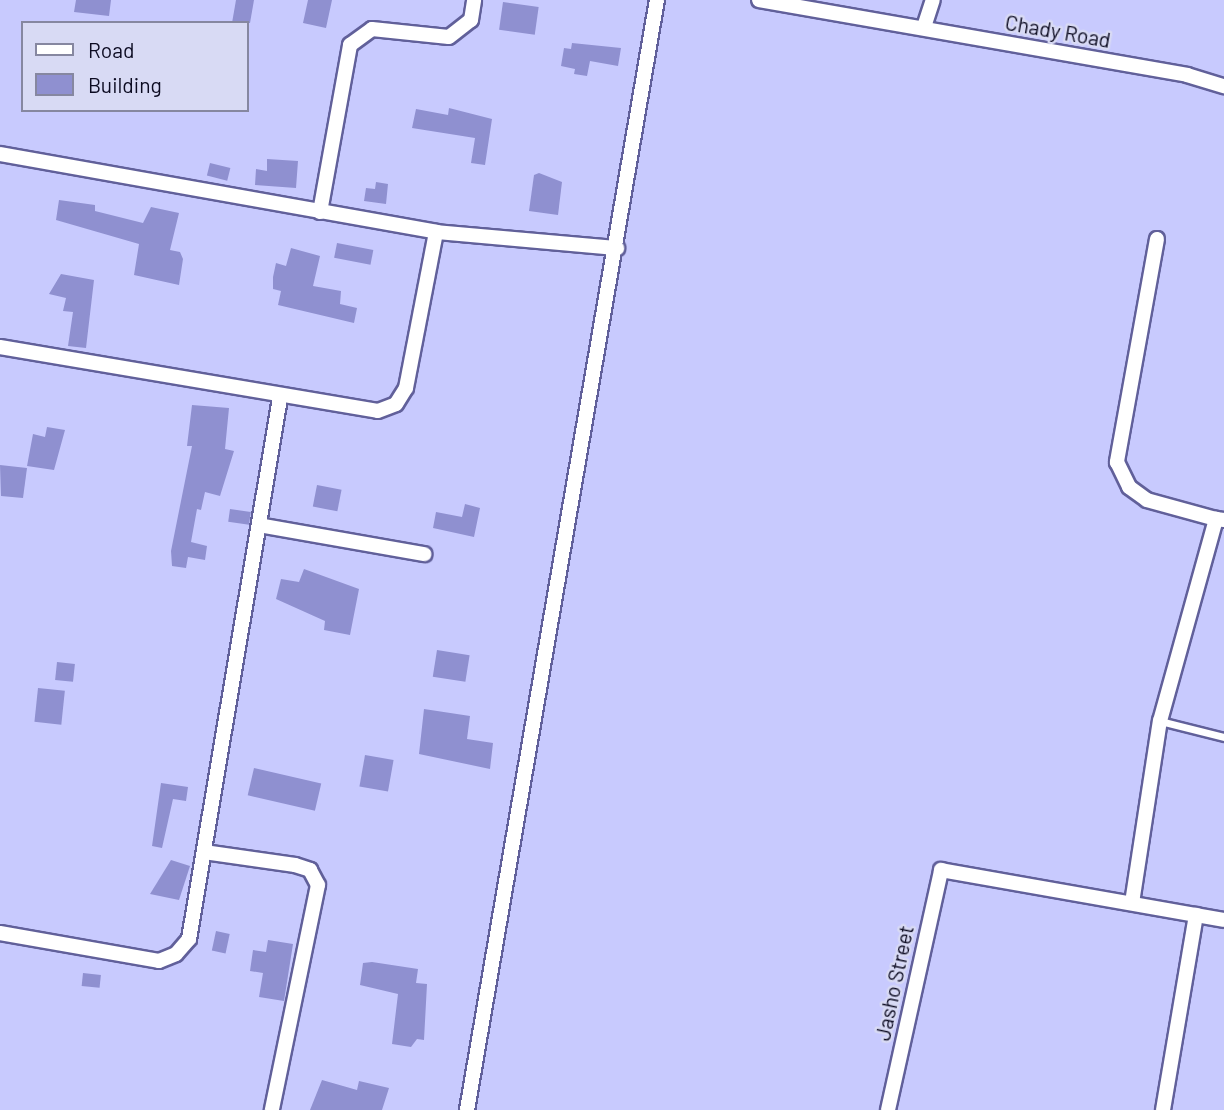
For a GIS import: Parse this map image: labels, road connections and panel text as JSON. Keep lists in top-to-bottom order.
{
  "streets": {
    "street": ["Chady Road", "Jasho Street"]
  },
  "legend": ["Road", "Building"]
}
